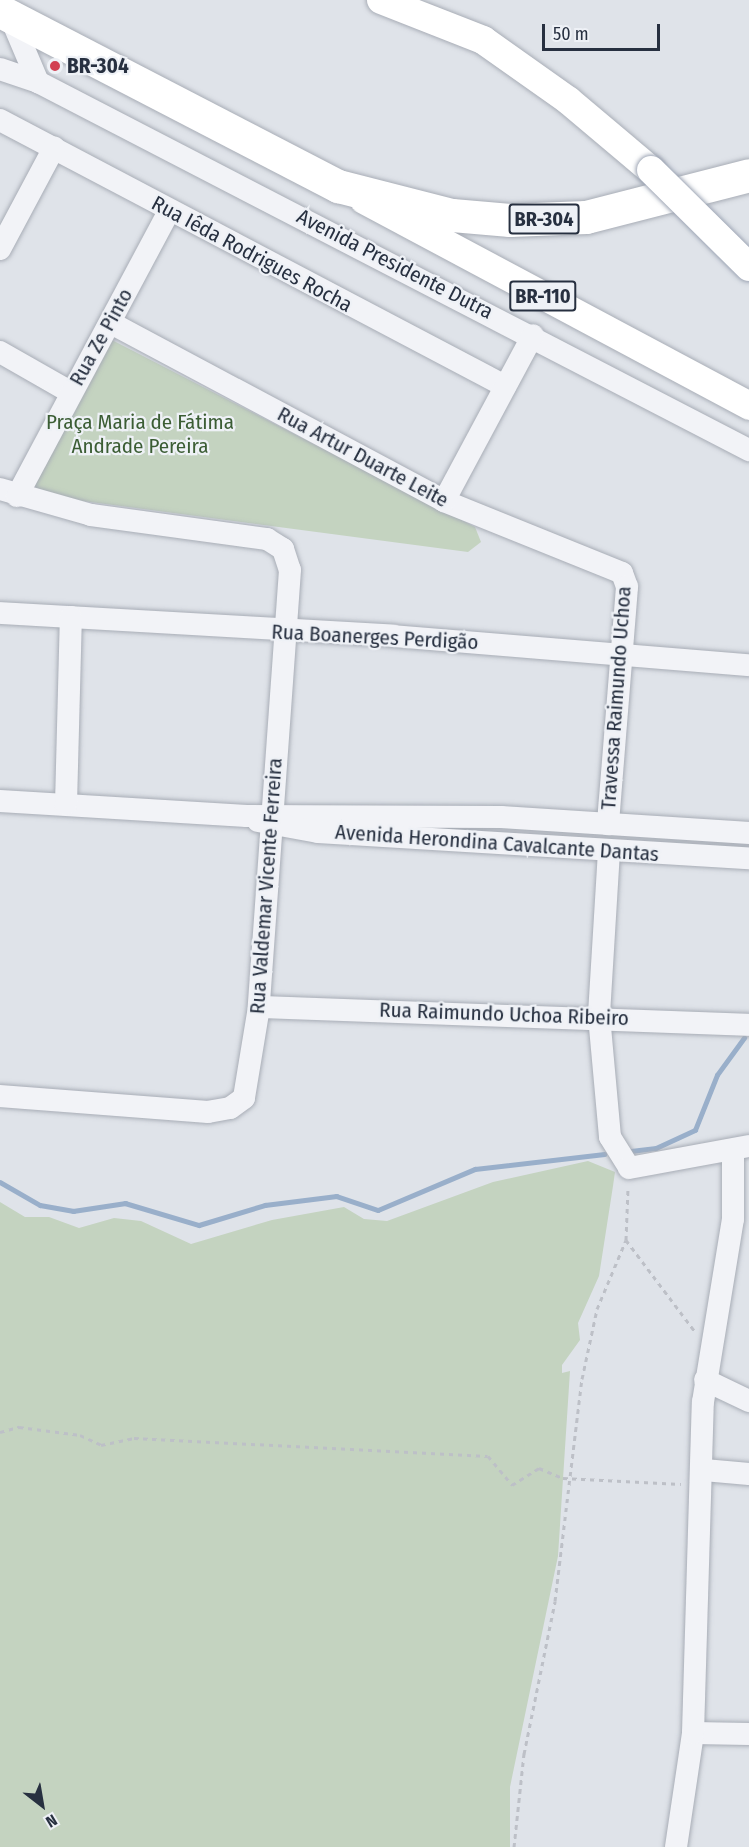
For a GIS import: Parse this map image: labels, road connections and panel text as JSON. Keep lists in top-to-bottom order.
{
  "streets": {
    "highway": ["BR-304", "BR-110"],
    "main road": ["Avenida Presidente Dutra"],
    "street": [
      "Rua Iêda Rodrigues Rocha",
      "Rua Ze Pinto",
      "Rua Artur Duarte Leite",
      "Rua Boanerges Perdigão",
      "Travessa Raimundo Uchoa",
      "Avenida Herondina Cavalcante Dantas",
      "Rua Valdemar Vicente Ferreira",
      "Rua Raimundo Uchoa Ribeiro"
    ]
  },
  "crossings": [
    ["BR-304", "Avenida Presidente Dutra"],
    ["BR-304", "BR-110"],
    ["Rua Iêda Rodrigues Rocha", "Rua Ze Pinto"],
    ["Avenida Presidente Dutra", "BR-110"],
    ["Rua Ze Pinto", "Rua Artur Duarte Leite"],
    ["Rua Ze Pinto", "Rua Valdemar Vicente Ferreira"],
    ["Rua Artur Duarte Leite", "Travessa Raimundo Uchoa"],
    ["Rua Boanerges Perdigão", "Travessa Raimundo Uchoa"],
    ["Rua Boanerges Perdigão", "Rua Valdemar Vicente Ferreira"],
    ["Travessa Raimundo Uchoa", "Avenida Herondina Cavalcante Dantas"],
    ["Avenida Herondina Cavalcante Dantas", "Rua Valdemar Vicente Ferreira"],
    ["Rua Valdemar Vicente Ferreira", "Rua Raimundo Uchoa Ribeiro"]
  ],
  "parks": ["Praça Maria de Fátima Andrade Pereira"],
  "places": ["BR-304"],
  "scale_bar": "50 m",
  "north": "bottom right"
}
